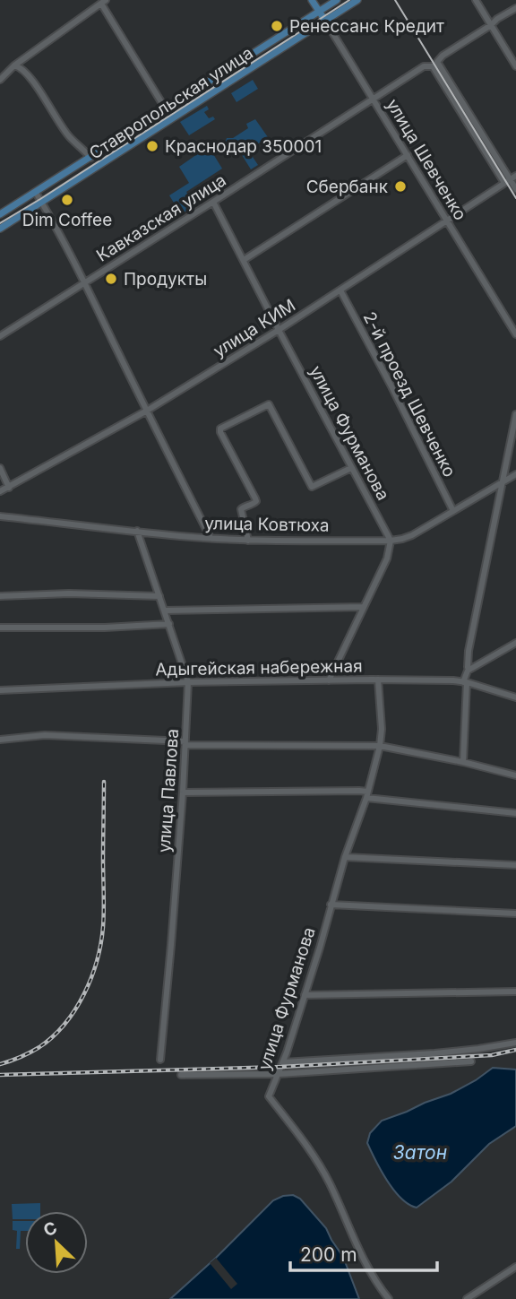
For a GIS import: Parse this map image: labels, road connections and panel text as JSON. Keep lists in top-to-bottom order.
{
  "streets": {
    "main road": ["Ставропольская улица", "улица Шевченко"],
    "street": [
      "Кавказская улица",
      "улица КИМ",
      "2-й проезд Шевченко",
      "улица Фурманова",
      "улица Ковтюха",
      "Адыгейская набережная",
      "улица Павлова"
    ]
  },
  "crossings": [
    ["Ставропольская улица", "улица Шевченко"],
    ["улица Шевченко", "Кавказская улица"],
    ["улица Шевченко", "улица КИМ"],
    ["Кавказская улица", "улица Фурманова"],
    ["улица КИМ", "2-й проезд Шевченко"],
    ["улица КИМ", "улица Фурманова"],
    ["2-й проезд Шевченко", "улица Ковтюха"],
    ["улица Фурманова", "улица Ковтюха"],
    ["улица Фурманова", "Адыгейская набережная"],
    ["улица Ковтюха", "улица Павлова"],
    ["Адыгейская набережная", "улица Павлова"]
  ],
  "water": ["Затон"],
  "places": [
    "Ренессанс Кредит",
    "Краснодар 350001",
    "Сбербанк",
    "Dim Coffee",
    "Продукты"
  ],
  "scale_bar": "200 m",
  "north": "top left"
}
